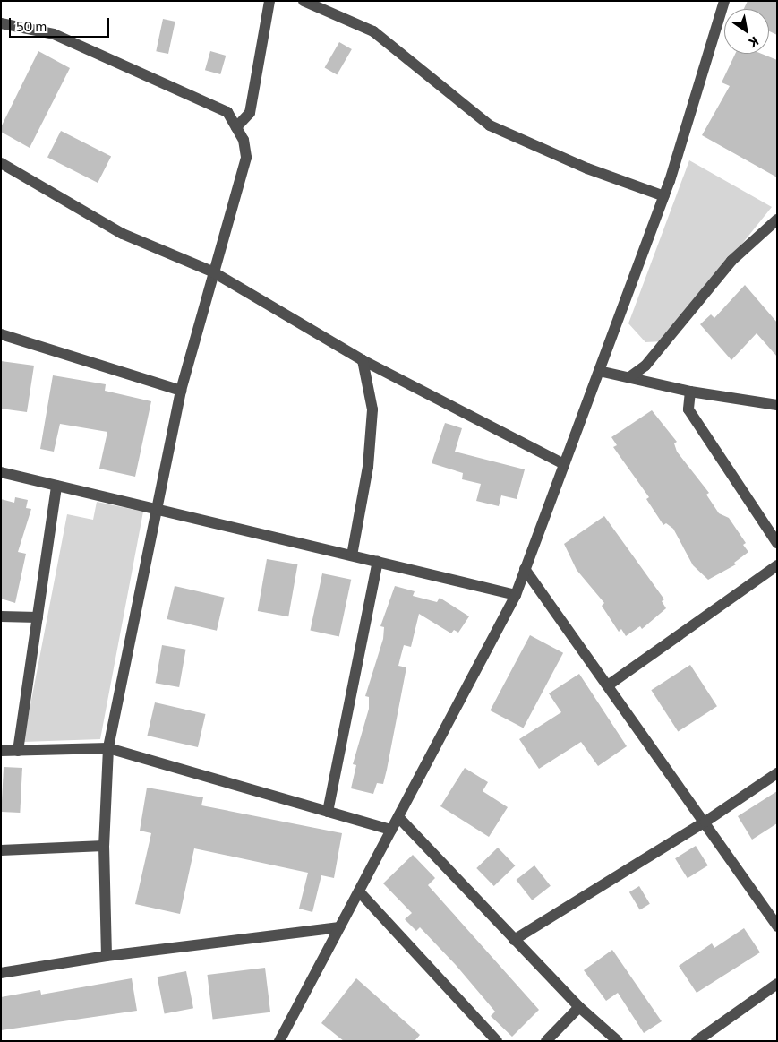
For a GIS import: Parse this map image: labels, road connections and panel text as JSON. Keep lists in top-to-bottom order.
{
  "scale_bar": "50 m",
  "north": "bottom right"
}
